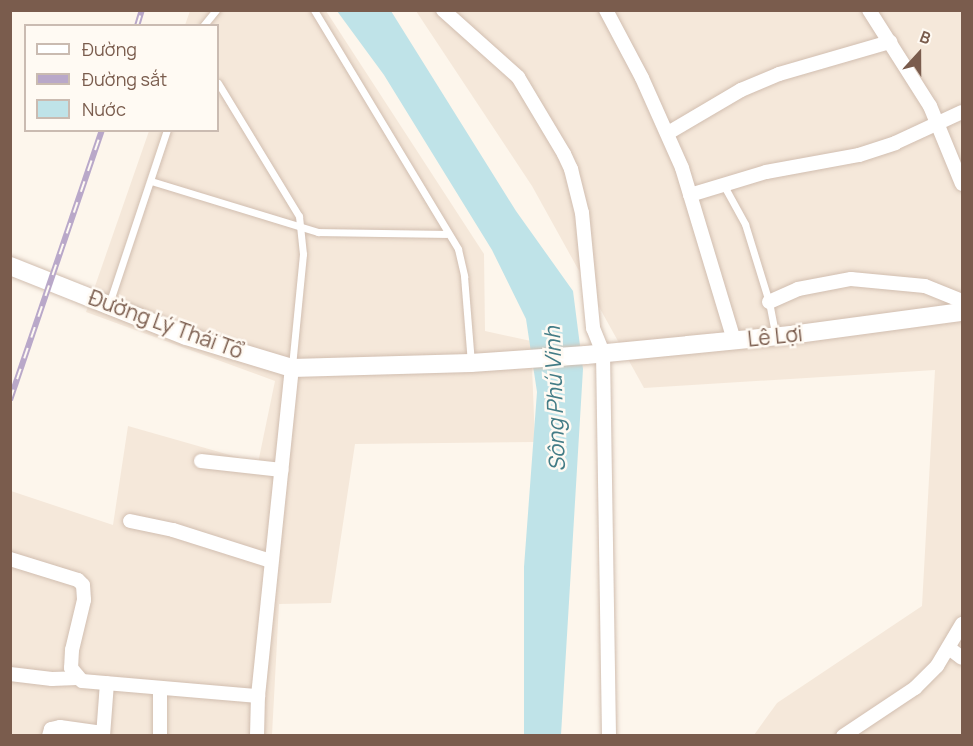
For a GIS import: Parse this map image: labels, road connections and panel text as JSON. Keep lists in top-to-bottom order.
{
  "streets": {
    "main road": ["Đường Lý Thái Tổ", "Lê Lợi"]
  },
  "crossings": [
    ["Đường Lý Thái Tổ", "Lê Lợi"]
  ],
  "water": ["Sông Phú Vinh"],
  "legend": ["Đường", "Đường sắt", "Nước"],
  "north": "top"
}
